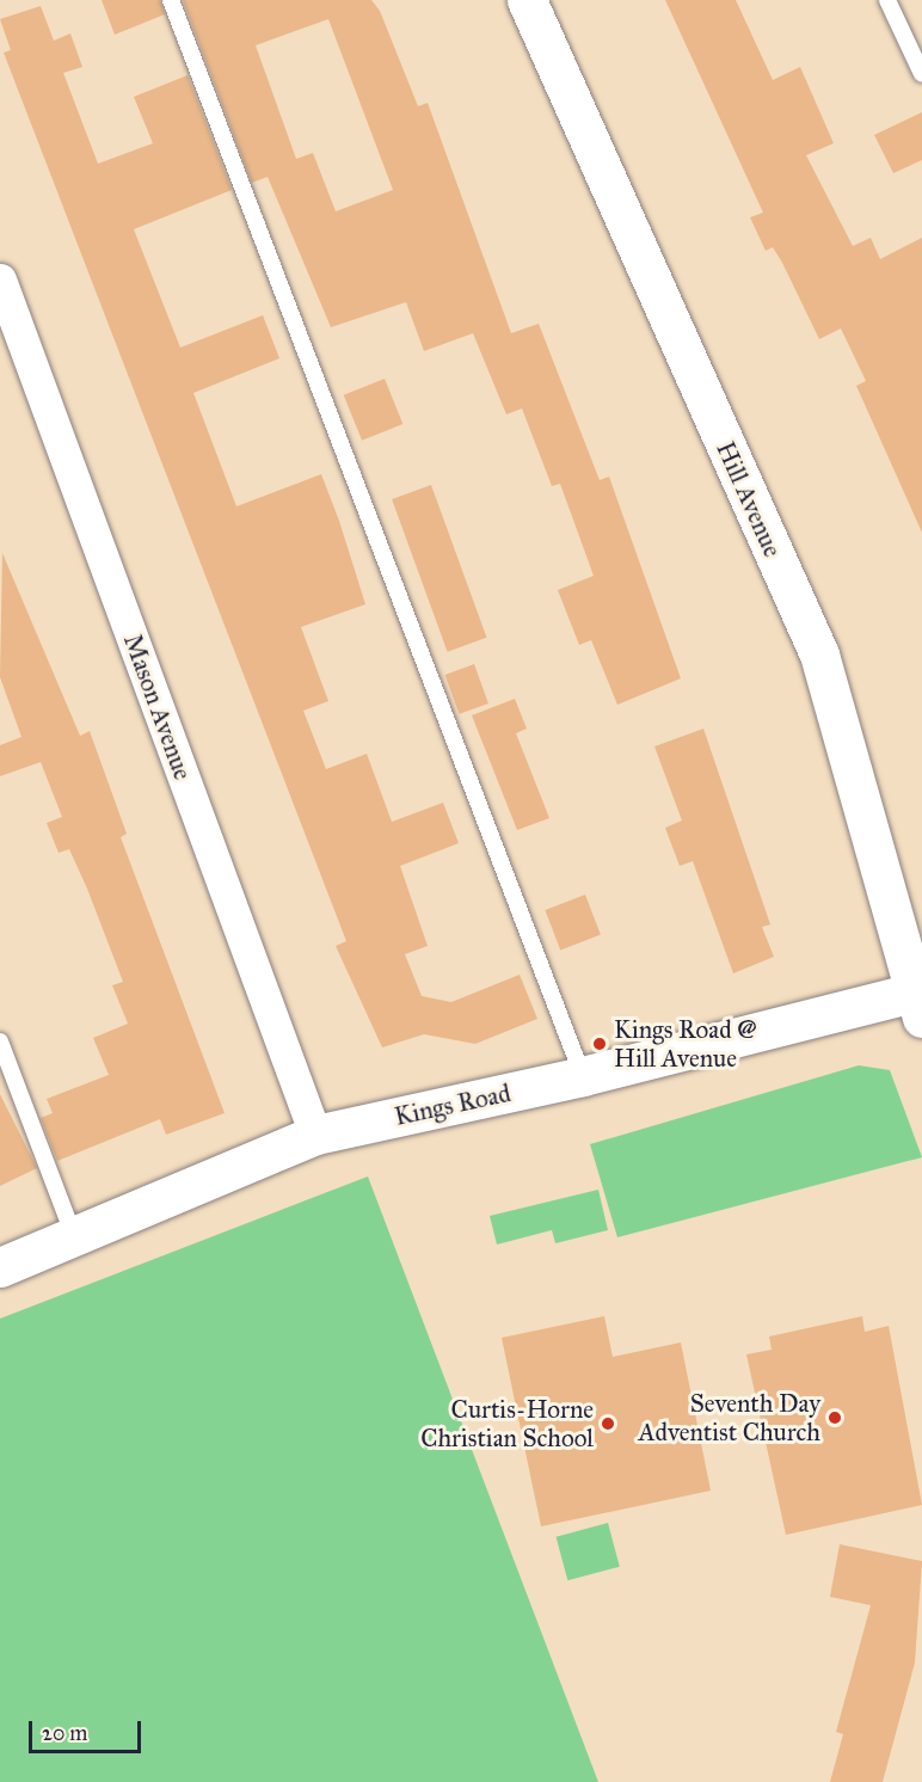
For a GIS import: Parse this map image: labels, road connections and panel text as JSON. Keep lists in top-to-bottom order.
{
  "streets": {
    "street": ["Hill Avenue", "Mason Avenue", "Kings Road"]
  },
  "crossings": [
    ["Hill Avenue", "Kings Road"],
    ["Mason Avenue", "Kings Road"]
  ],
  "places": ["Kings Road @ Hill Avenue", "Seventh Day Adventist Church", "Curtis-Horne Christian School"],
  "scale_bar": "20 m"
}
